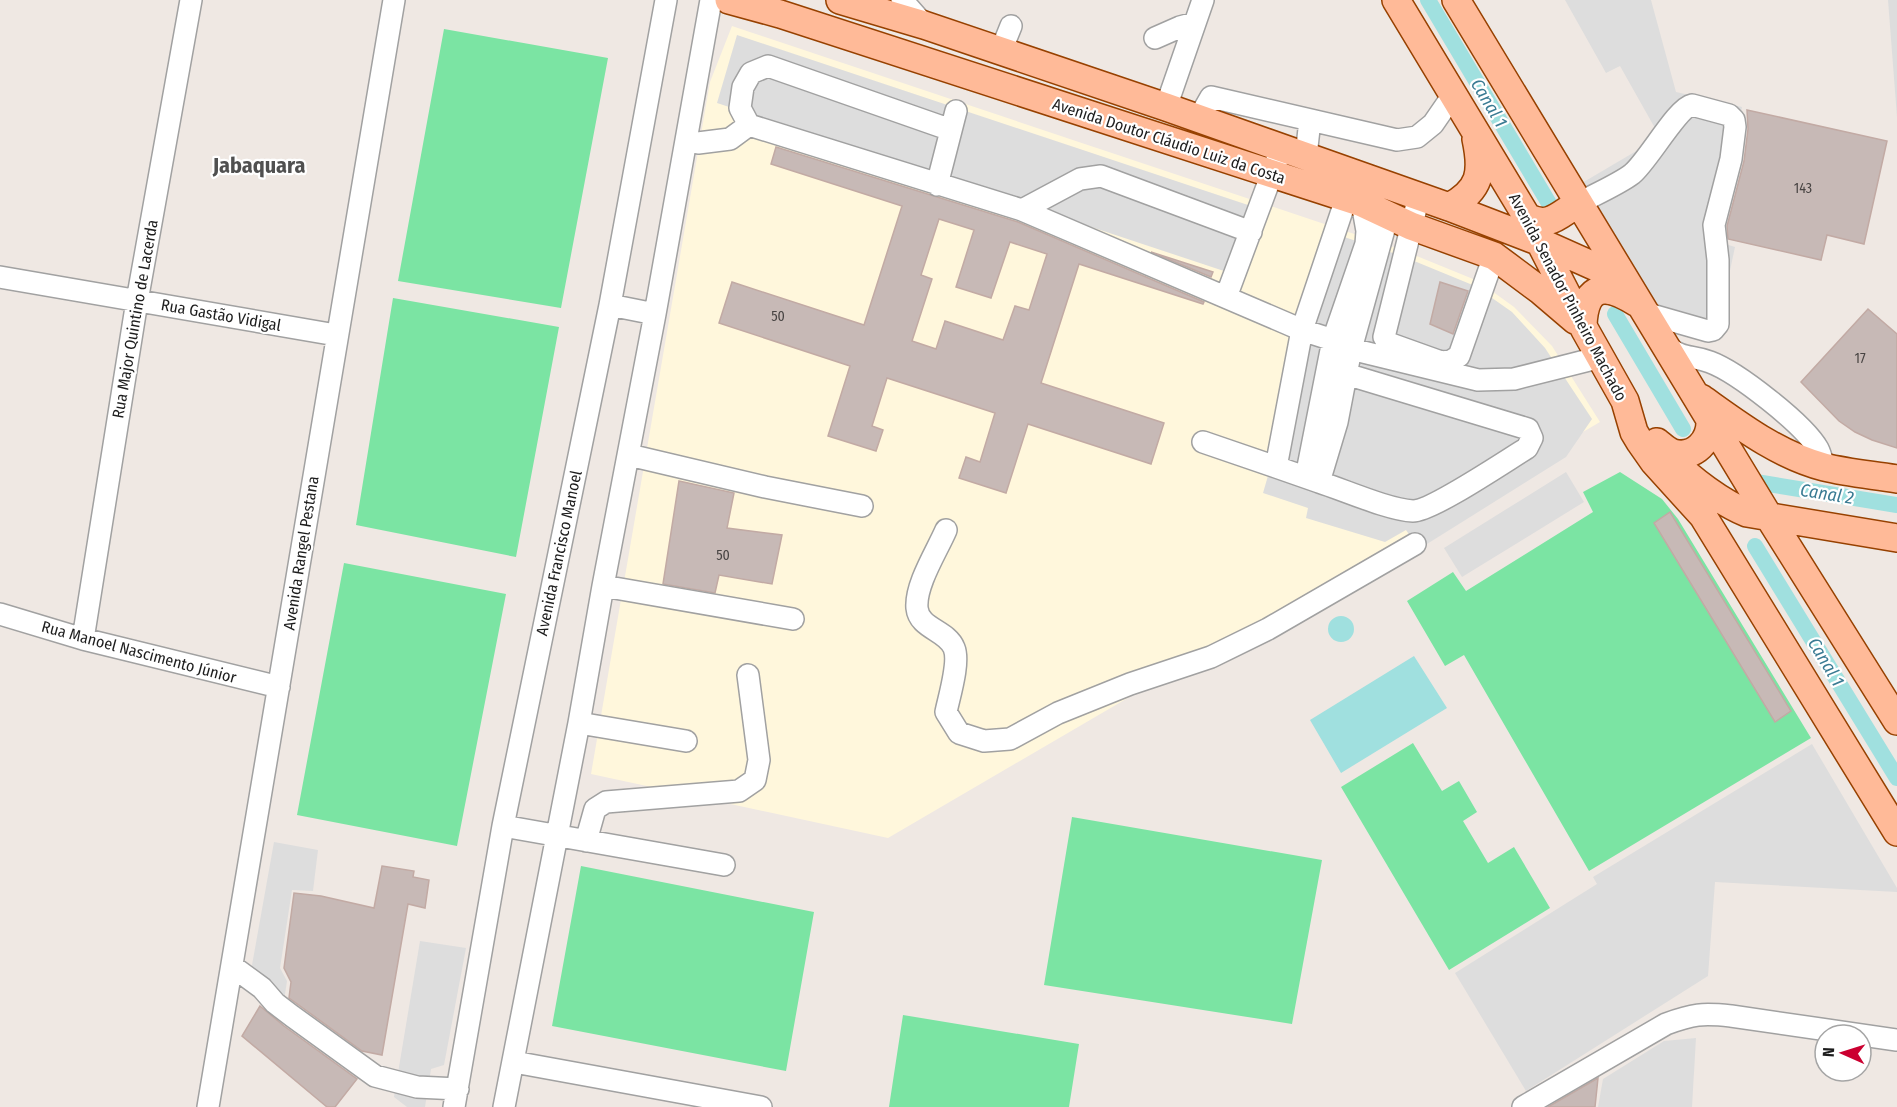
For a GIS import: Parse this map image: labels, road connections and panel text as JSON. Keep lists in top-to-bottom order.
{
  "streets": {
    "main road": ["Avenida Doutor Cláudio Luiz da Costa", "Avenida Senador Pinheiro Machado"],
    "street": [
      "Rua Gastão Vidigal",
      "Rua Major Quintino de Lacerda",
      "Avenida Rangel Pestana",
      "Avenida Francisco Manoel",
      "Rua Manoel Nascimento Júnior"
    ]
  },
  "crossings": [
    ["Avenida Doutor Cláudio Luiz da Costa", "Avenida Senador Pinheiro Machado"],
    ["Rua Gastão Vidigal", "Rua Major Quintino de Lacerda"],
    ["Rua Gastão Vidigal", "Avenida Rangel Pestana"],
    ["Rua Major Quintino de Lacerda", "Rua Manoel Nascimento Júnior"],
    ["Avenida Rangel Pestana", "Rua Manoel Nascimento Júnior"]
  ],
  "districts": ["Jabaquara"],
  "water": ["Canal 1", "Canal 2"],
  "house_numbers": [
    "143",
    "50",
    "17",
    "50"
  ],
  "north": "left"
}
